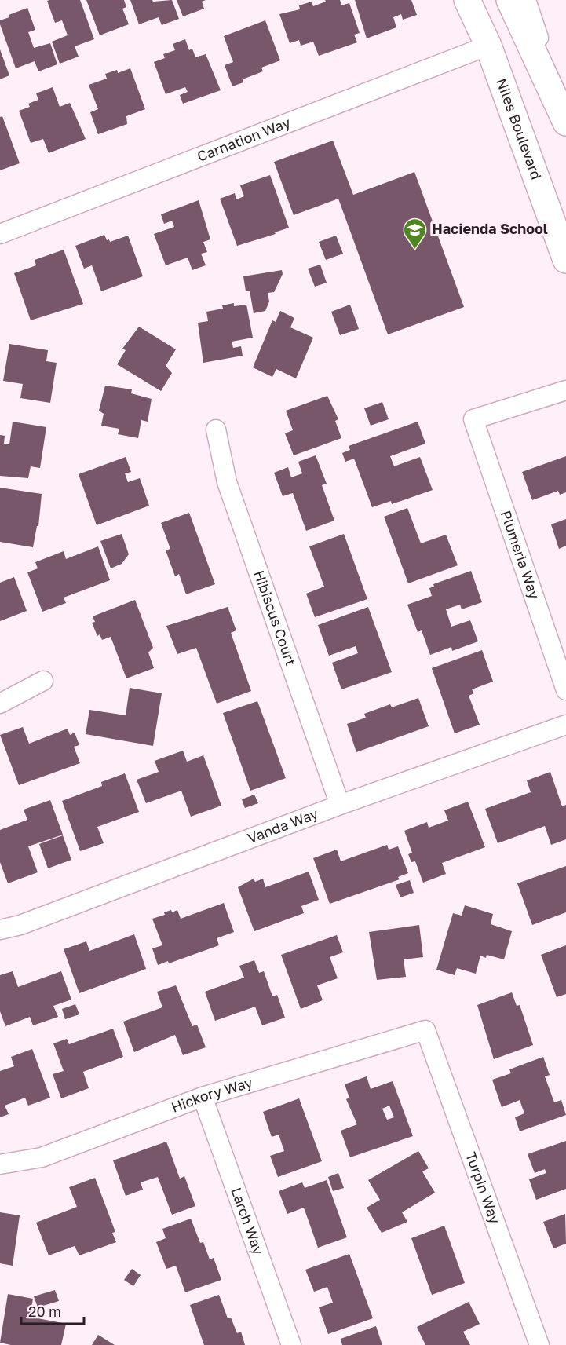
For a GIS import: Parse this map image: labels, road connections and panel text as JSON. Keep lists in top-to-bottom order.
{
  "streets": {
    "main road": ["Niles Boulevard"],
    "street": [
      "Carnation Way",
      "Plumeria Way",
      "Hibiscus Court",
      "Vanda Way",
      "Hickory Way",
      "Turpin Way",
      "Larch Way"
    ]
  },
  "crossings": [
    ["Niles Boulevard", "Carnation Way"],
    ["Hibiscus Court", "Vanda Way"],
    ["Hickory Way", "Turpin Way"],
    ["Hickory Way", "Larch Way"]
  ],
  "places": {
    "school or university": ["Hacienda School"]
  },
  "scale_bar": "20 m"
}
